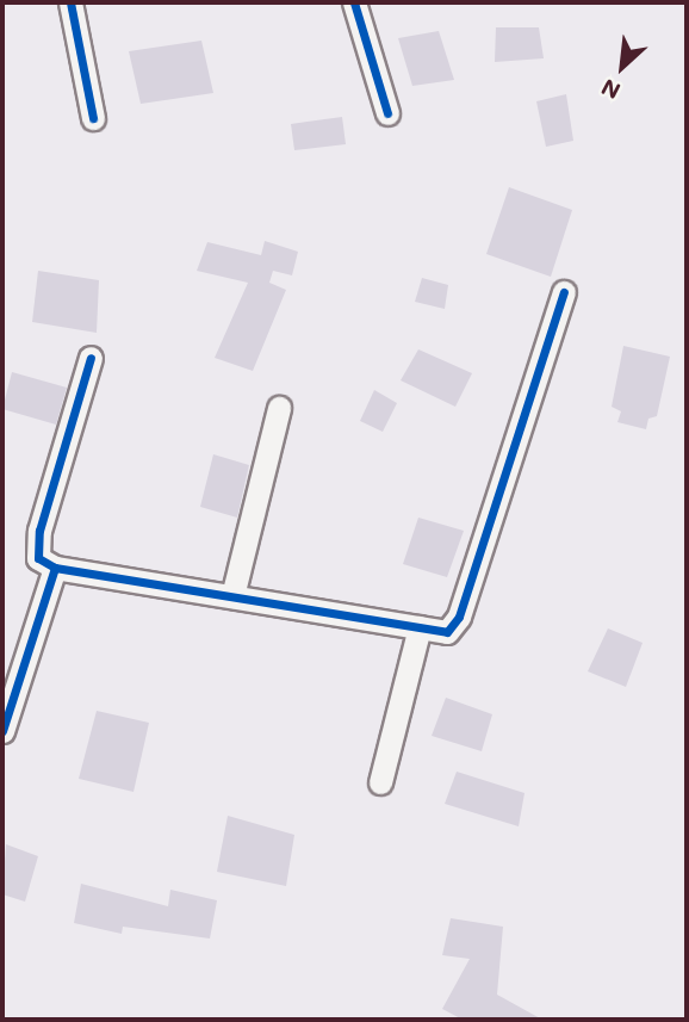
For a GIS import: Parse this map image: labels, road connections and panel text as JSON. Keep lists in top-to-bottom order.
{
  "north": "bottom left"
}
